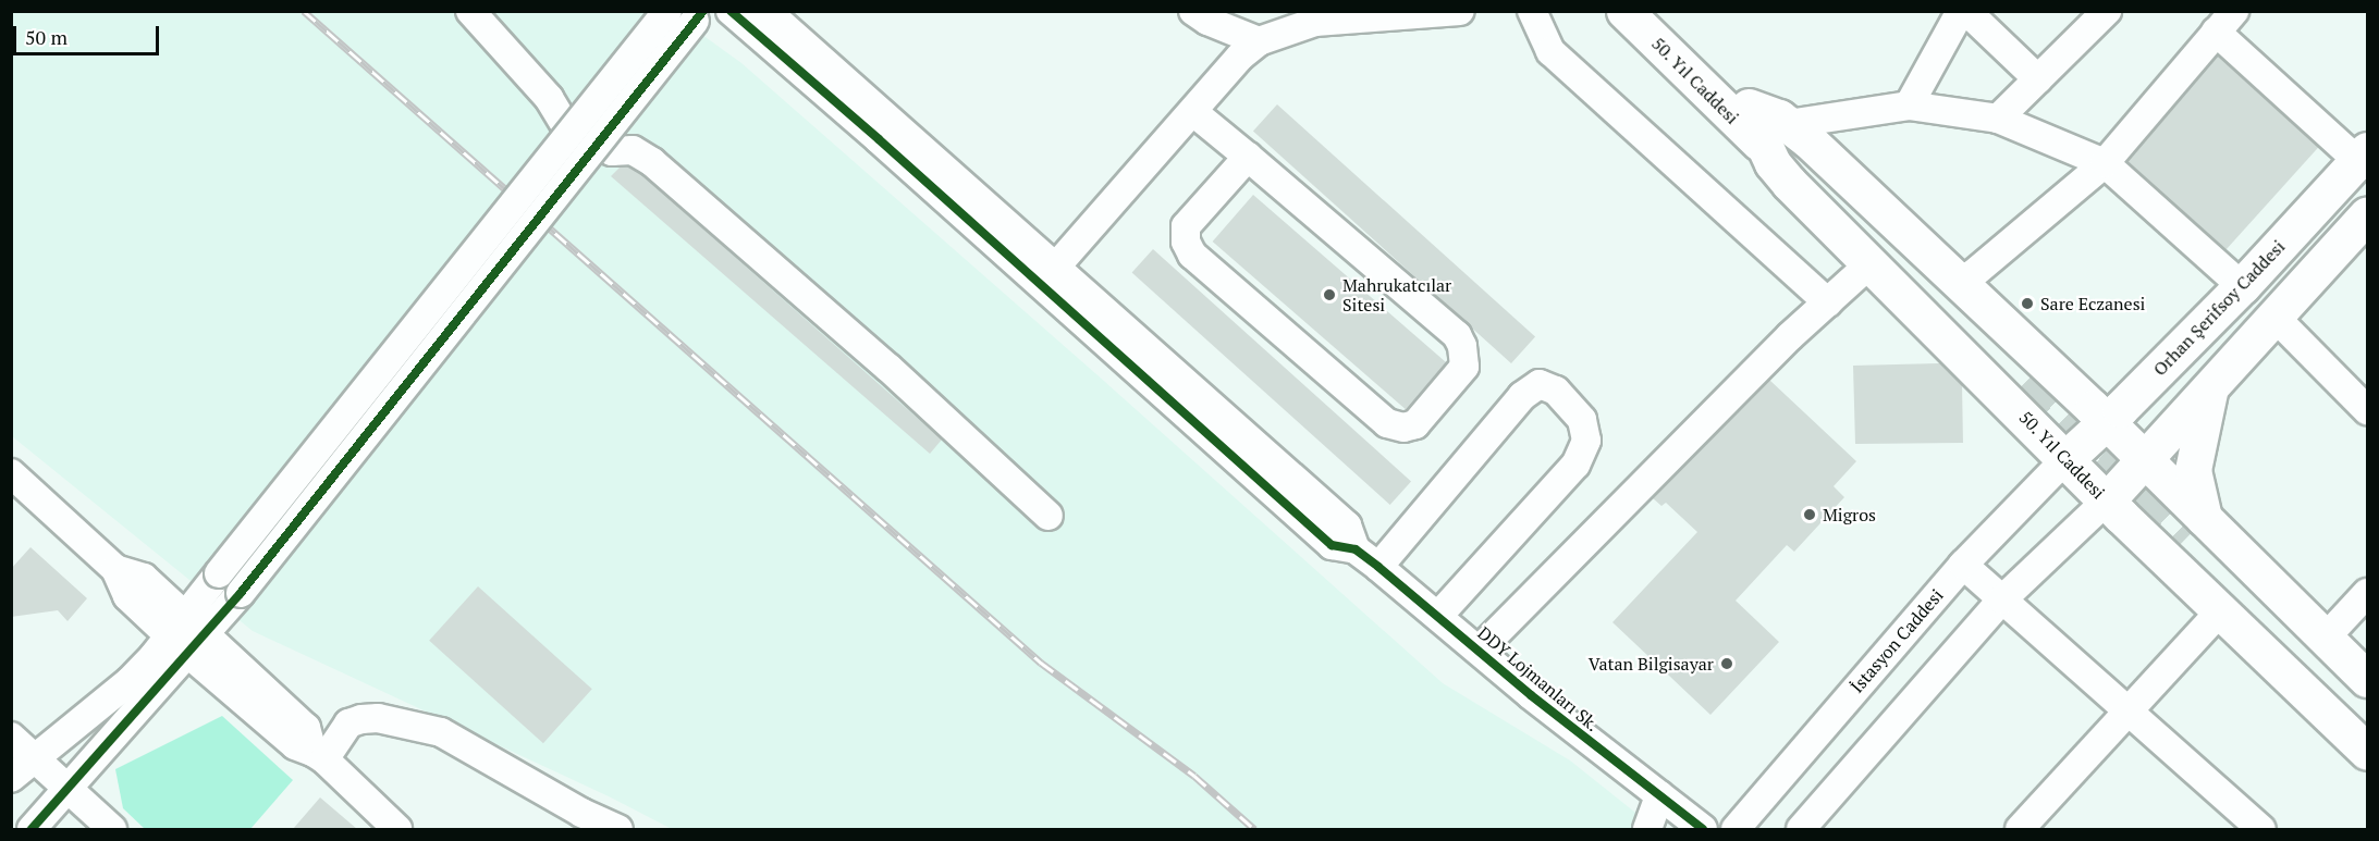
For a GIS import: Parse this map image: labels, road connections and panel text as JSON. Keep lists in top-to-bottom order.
{
  "streets": {
    "main road": ["50. Yıl Caddesi", "Orhan Şerifsoy Caddesi"],
    "street": ["İstasyon Caddesi", "DDY Lojmanları Sk."]
  },
  "crossings": [
    ["50. Yıl Caddesi", "Orhan Şerifsoy Caddesi"],
    ["50. Yıl Caddesi", "İstasyon Caddesi"],
    ["Orhan Şerifsoy Caddesi", "İstasyon Caddesi"]
  ],
  "places": [
    "Mahrukatcılar Sitesi",
    "Sare Eczanesi",
    "Migros",
    "Vatan Bilgisayar"
  ],
  "scale_bar": "50 m"
}
